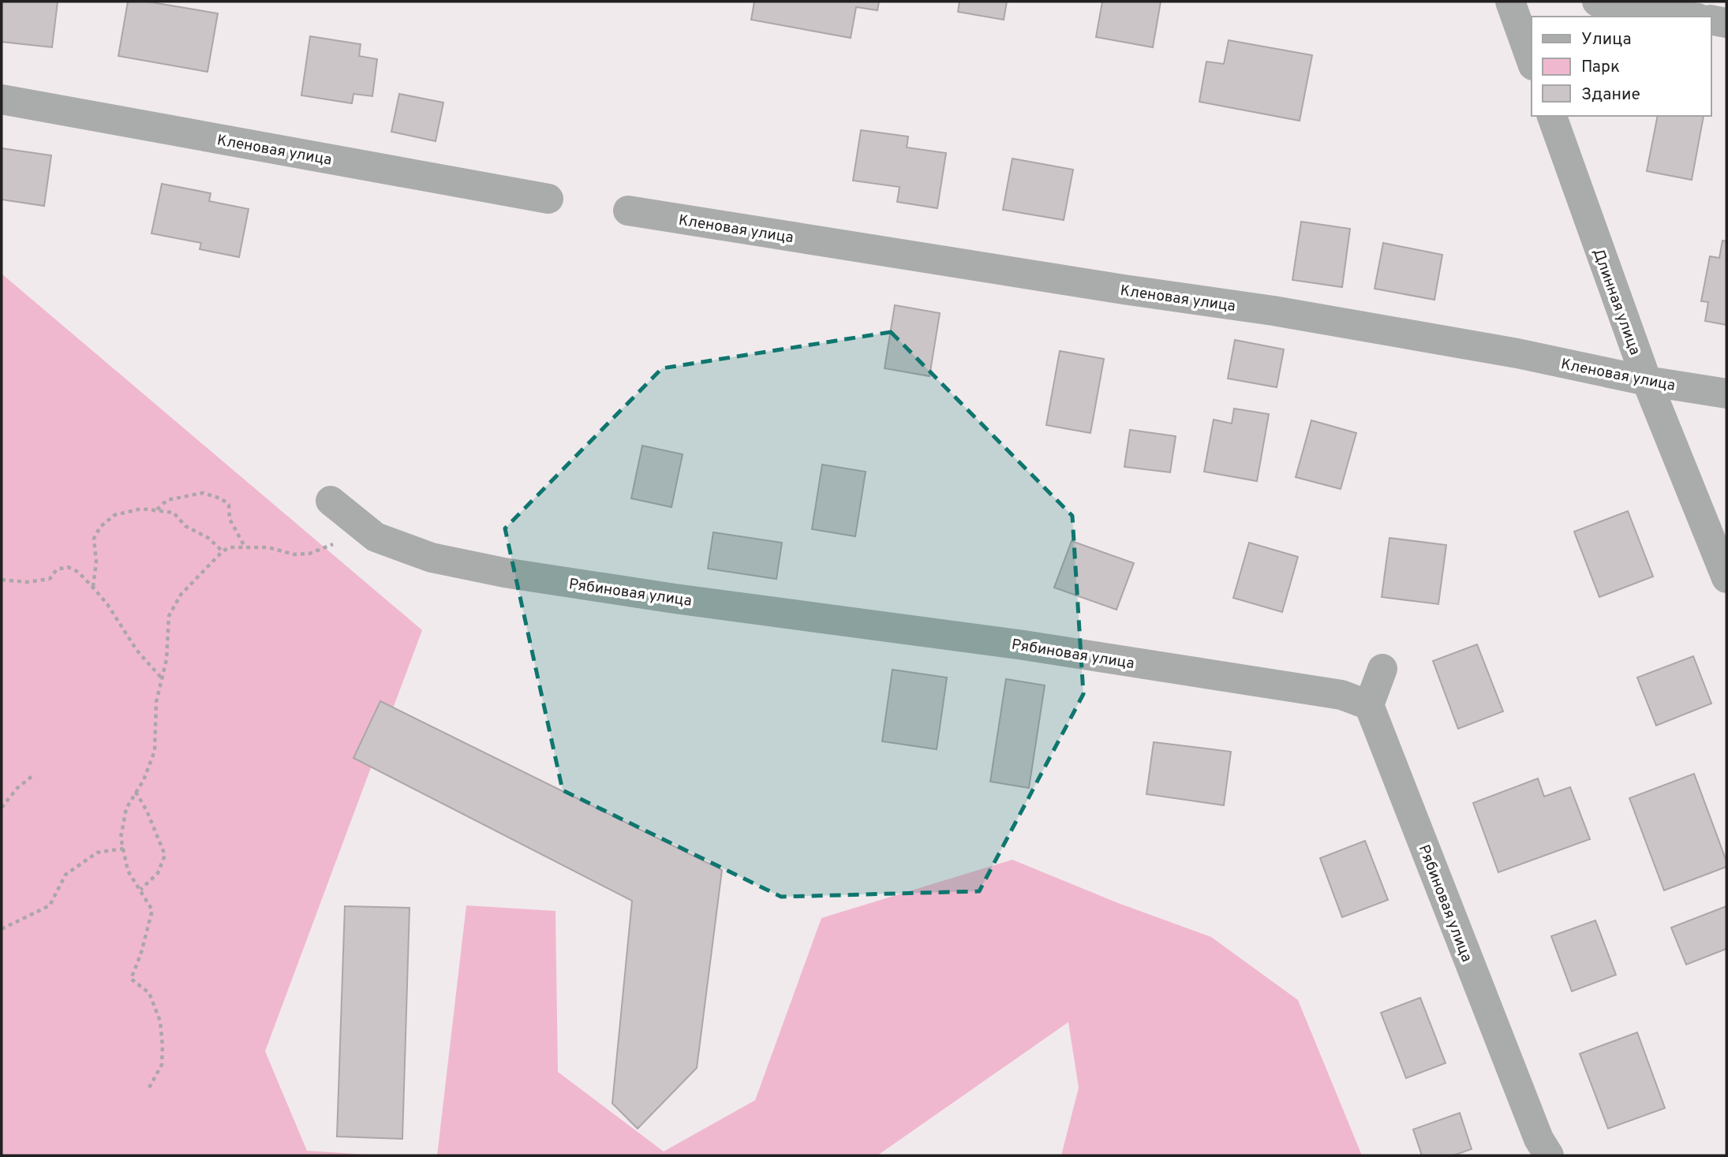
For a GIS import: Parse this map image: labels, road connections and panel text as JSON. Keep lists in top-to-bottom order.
{
  "streets": {
    "street": ["Кленовая улица", "Длинная улица", "Рябиновая улица"]
  },
  "crossings": [
    ["Кленовая улица", "Длинная улица"]
  ],
  "legend": ["Улица", "Парк", "Здание"]
}
